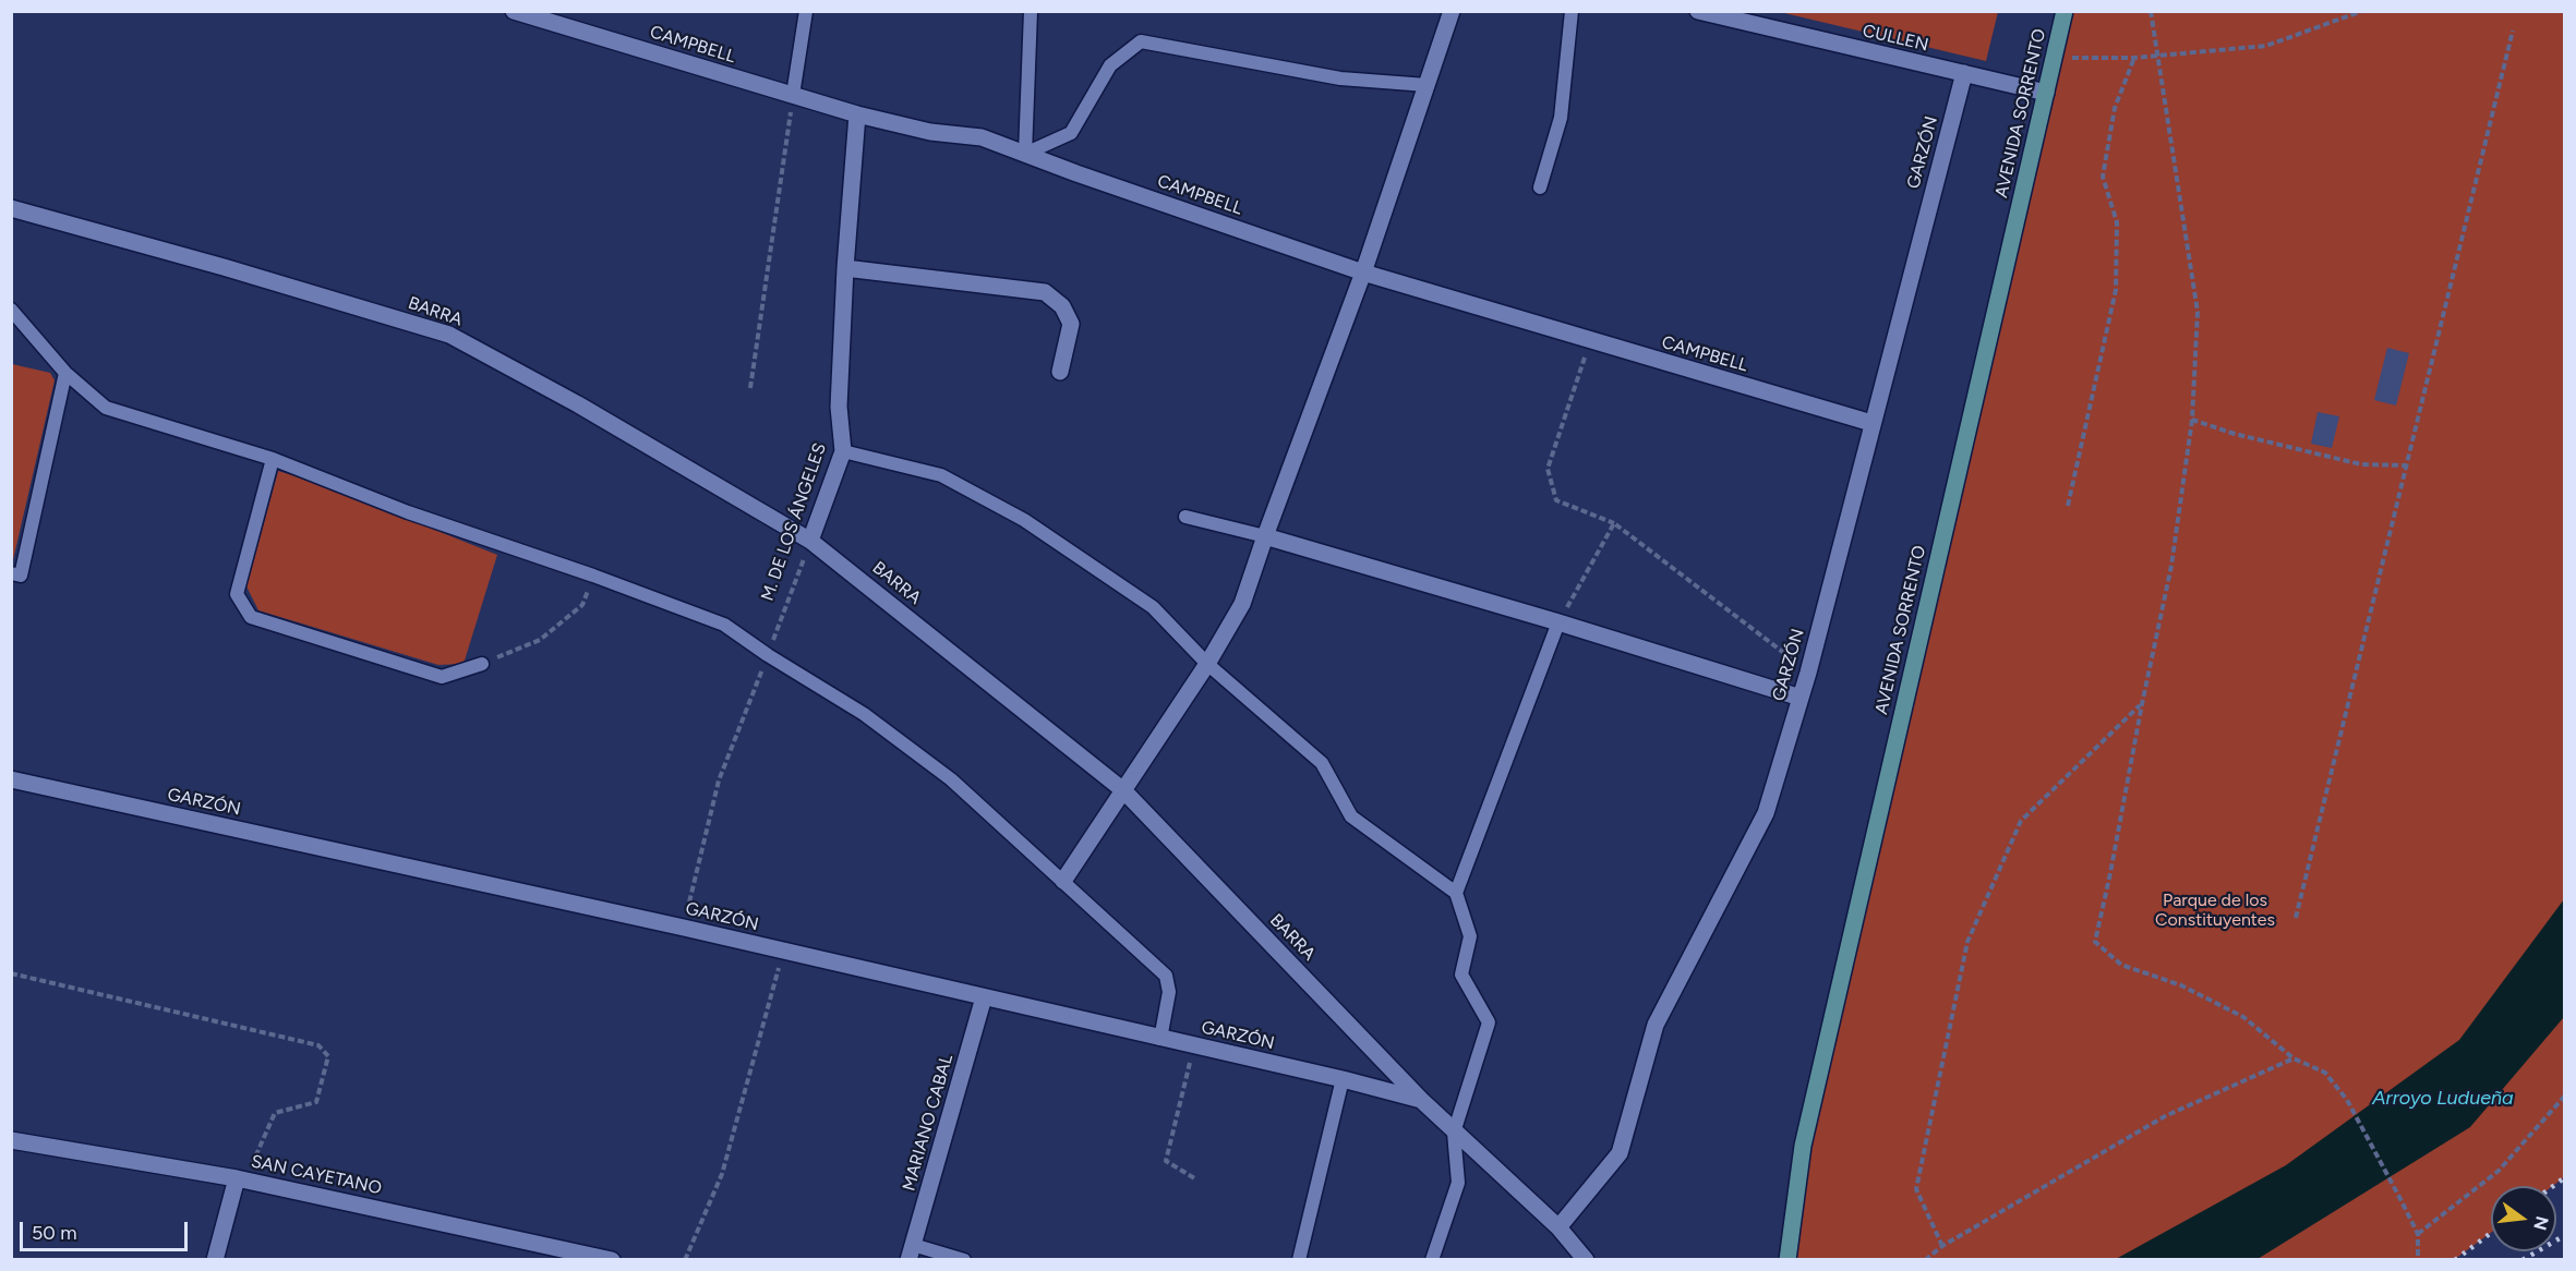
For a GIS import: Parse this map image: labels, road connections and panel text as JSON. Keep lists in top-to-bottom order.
{
  "streets": {
    "main road": ["AVENIDA SORRENTO"],
    "street": [
      "CULLEN",
      "CAMPBELL",
      "GARZÓN",
      "BARRA",
      "M. DE LOS ÁNGELES",
      "MARIANO CABAL",
      "SAN CAYETANO"
    ]
  },
  "crossings": [
    ["CULLEN", "AVENIDA SORRENTO"],
    ["CULLEN", "GARZÓN"],
    ["CAMPBELL", "GARZÓN"],
    ["CAMPBELL", "M. DE LOS ÁNGELES"],
    ["GARZÓN", "BARRA"],
    ["GARZÓN", "M. DE LOS ÁNGELES"],
    ["GARZÓN", "MARIANO CABAL"],
    ["BARRA", "M. DE LOS ÁNGELES"]
  ],
  "water": ["Arroyo Ludueña"],
  "parks": ["Parque de los Constituyentes"],
  "scale_bar": "50 m",
  "north": "right"
}
